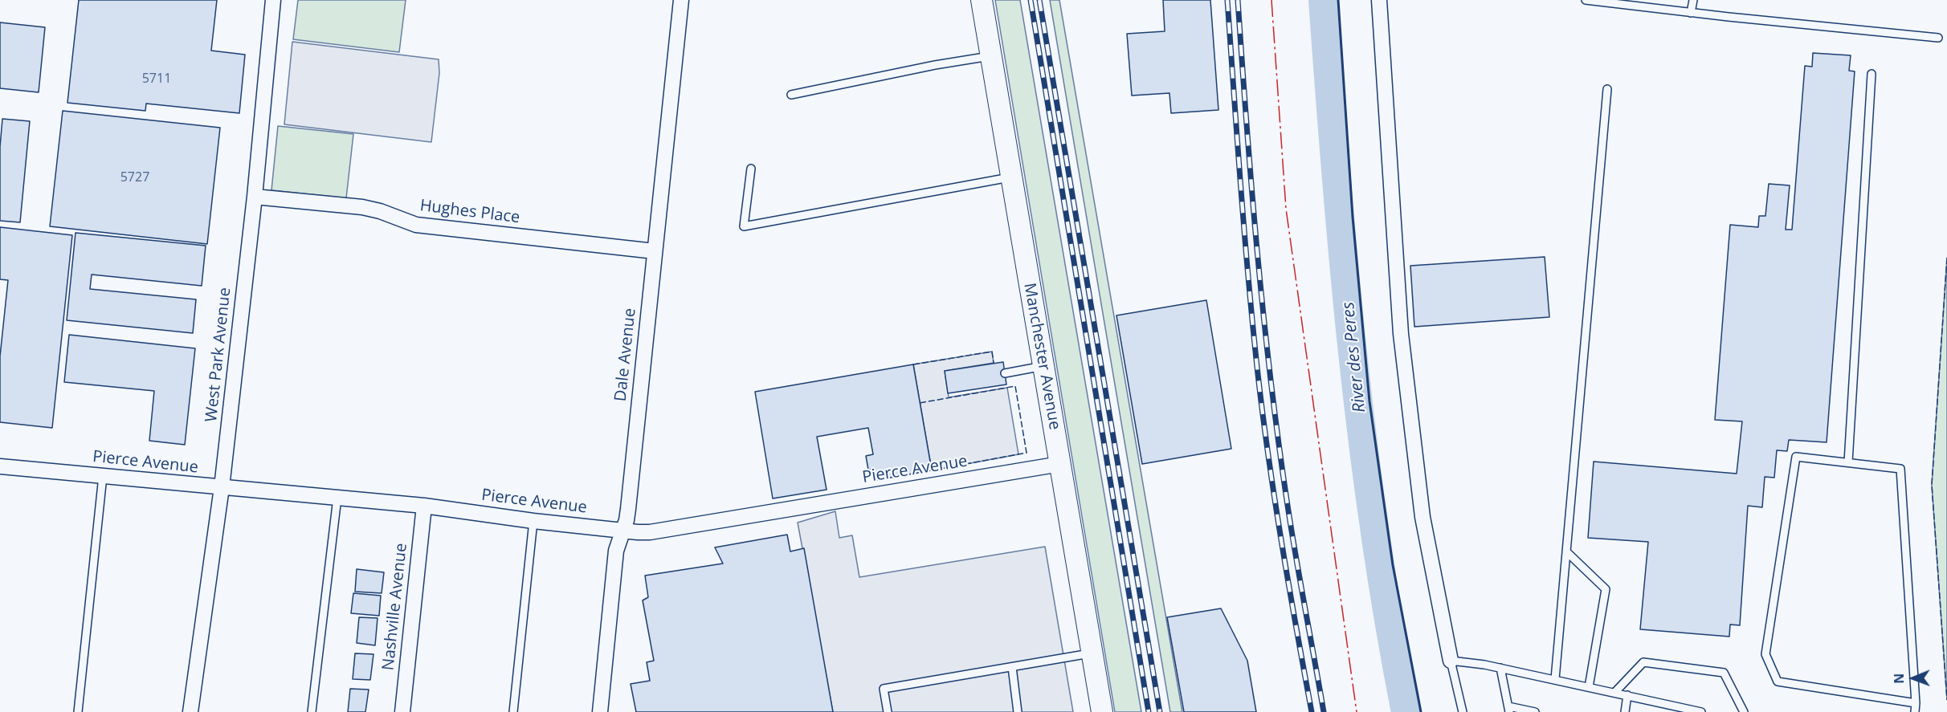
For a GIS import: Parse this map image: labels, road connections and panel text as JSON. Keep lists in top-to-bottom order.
{
  "streets": {
    "main road": ["Manchester Avenue"],
    "street": [
      "Hughes Place",
      "West Park Avenue",
      "Dale Avenue",
      "Pierce Avenue",
      "Nashville Avenue"
    ]
  },
  "crossings": [
    ["Hughes Place", "West Park Avenue"],
    ["Hughes Place", "Dale Avenue"],
    ["West Park Avenue", "Pierce Avenue"],
    ["Dale Avenue", "Pierce Avenue"],
    ["Manchester Avenue", "Pierce Avenue"],
    ["Pierce Avenue", "Nashville Avenue"]
  ],
  "water": ["River des Peres"],
  "house_numbers": ["5711", "5727"],
  "north": "left"
}
